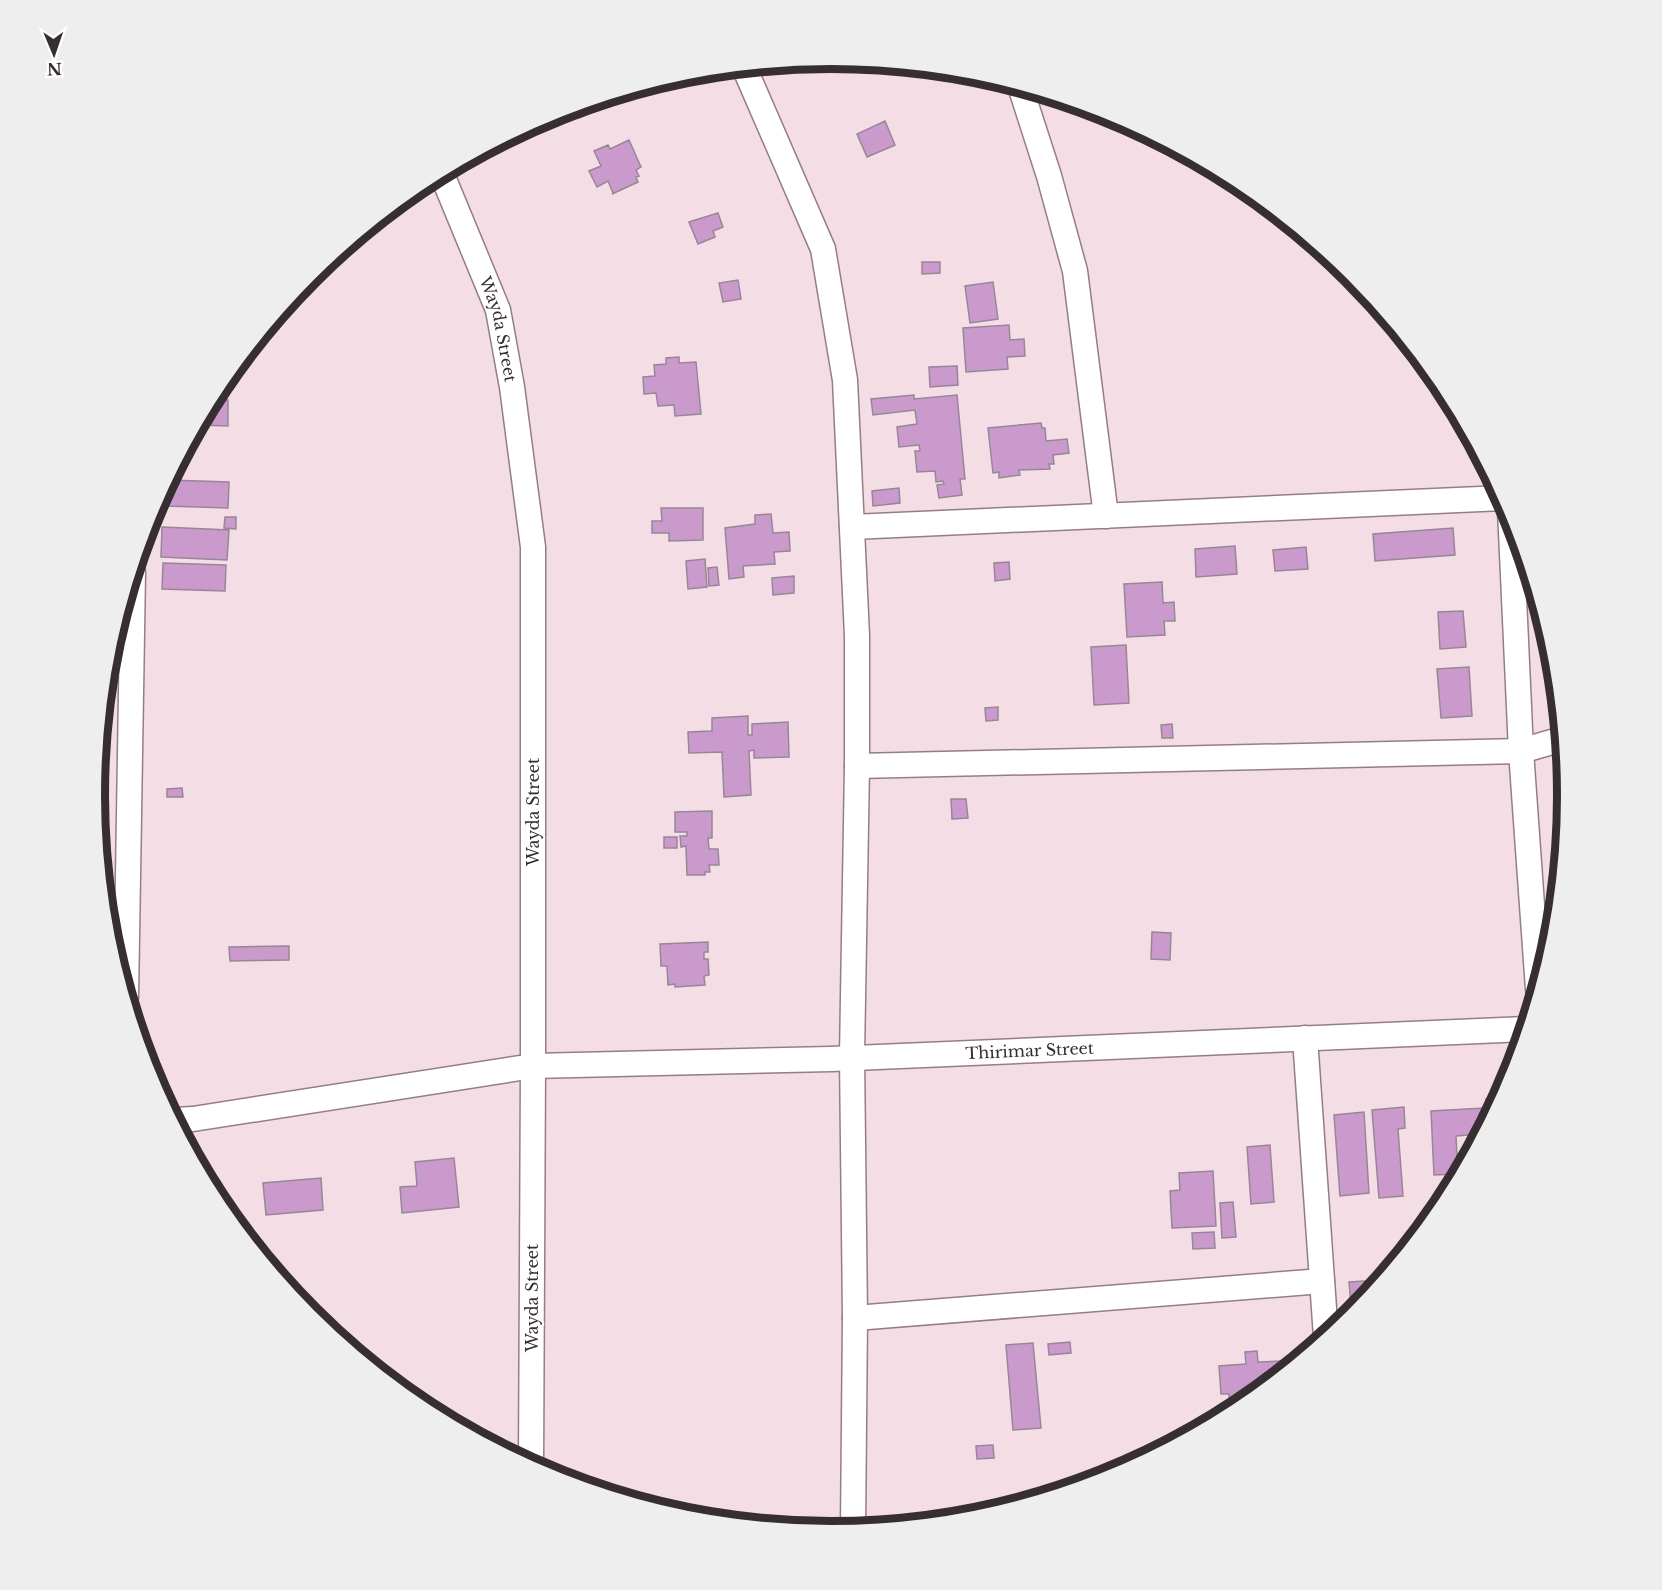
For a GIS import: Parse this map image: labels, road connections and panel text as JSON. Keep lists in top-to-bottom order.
{
  "streets": {
    "street": ["Wayda Street", "Thirimar Street"]
  },
  "crossings": [
    ["Wayda Street", "Thirimar Street"]
  ],
  "north": "bottom"
}
